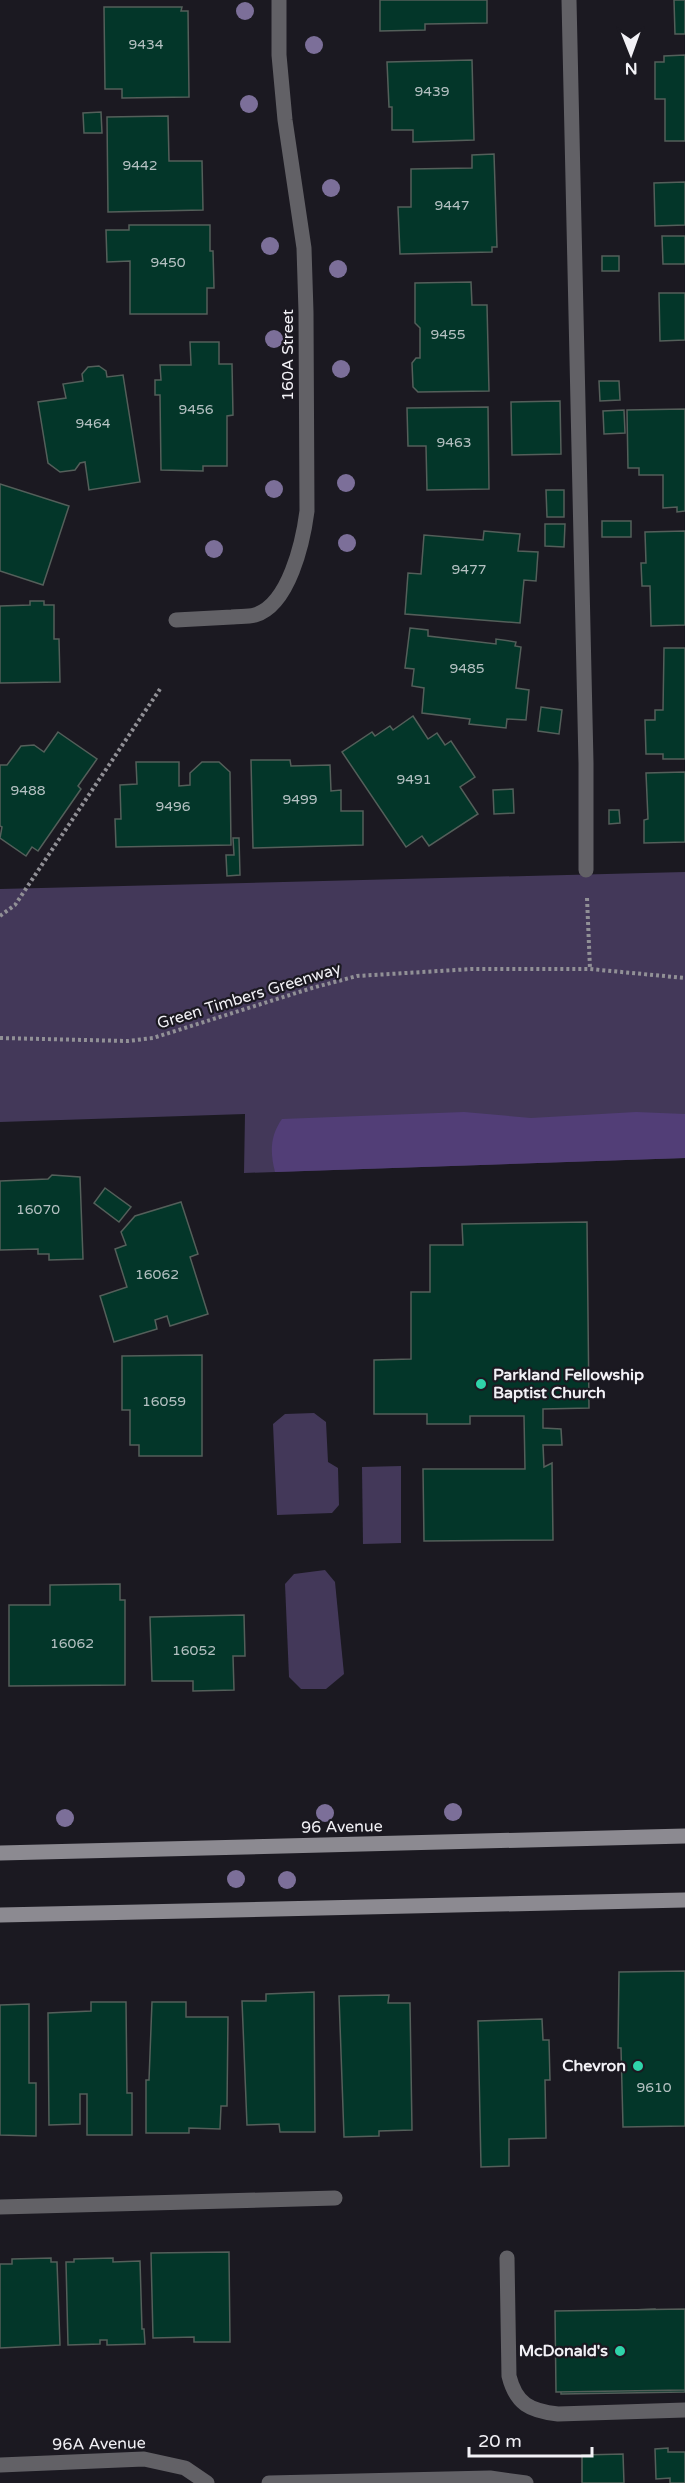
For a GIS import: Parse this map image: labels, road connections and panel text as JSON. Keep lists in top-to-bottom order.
{
  "streets": {
    "main road": ["96 Avenue"],
    "street": ["160A Street", "96A Avenue"],
    "path": ["Green Timbers Greenway"]
  },
  "places": ["Parkland Fellowship Baptist Church", "Chevron", "McDonald's"],
  "house_numbers": [
    "9434",
    "9439",
    "9442",
    "9447",
    "9450",
    "9455",
    "9456",
    "9464",
    "9463",
    "9477",
    "9485",
    "9491",
    "9488",
    "9499",
    "9496",
    "16070",
    "16062",
    "16059",
    "16062",
    "16052",
    "9610"
  ],
  "scale_bar": "20 m",
  "north": "bottom"
}
